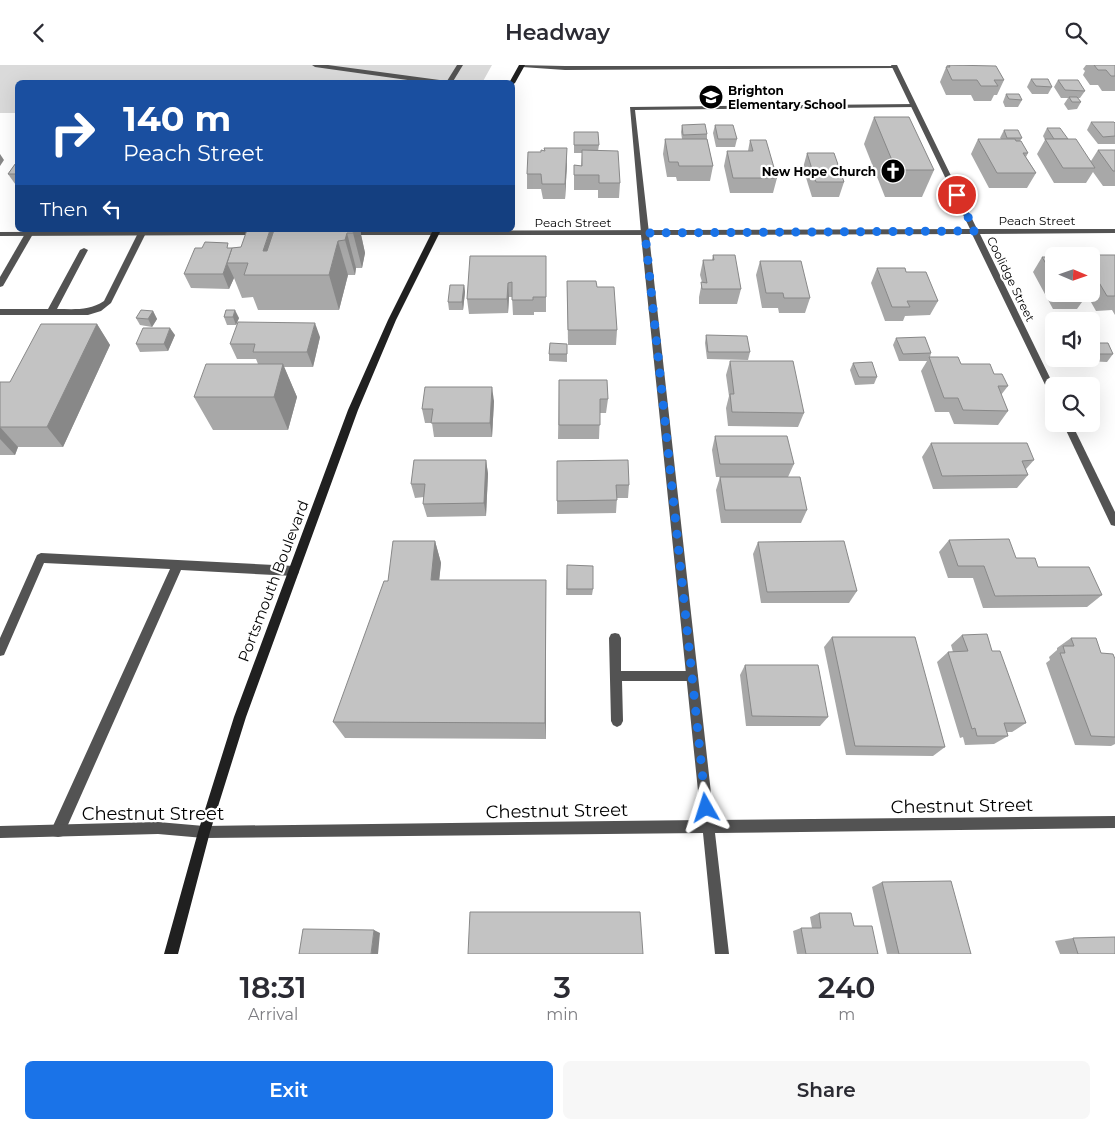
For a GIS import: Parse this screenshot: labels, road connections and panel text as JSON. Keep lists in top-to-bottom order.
{
  "streets": {
    "main road": ["Portsmouth Boulevard"],
    "street": ["Peach Street", "Coolidge Street", "Chestnut Street"]
  },
  "crossings": [
    ["Peach Street", "Coolidge Street"],
    ["Portsmouth Boulevard", "Chestnut Street"]
  ],
  "places": {
    "school or university": ["Brighton Elementary School"],
    "church": ["New Hope Church"]
  },
  "north": "right",
  "page": {
    "header": "Headway",
    "turn": ["140 m", "Peach Street"],
    "then": "Then",
    "eta": [
      "18:31",
      "Arrival",
      "3",
      "min",
      "240",
      "m"
    ],
    "buttons": ["Exit", "Share"]
  }
}
